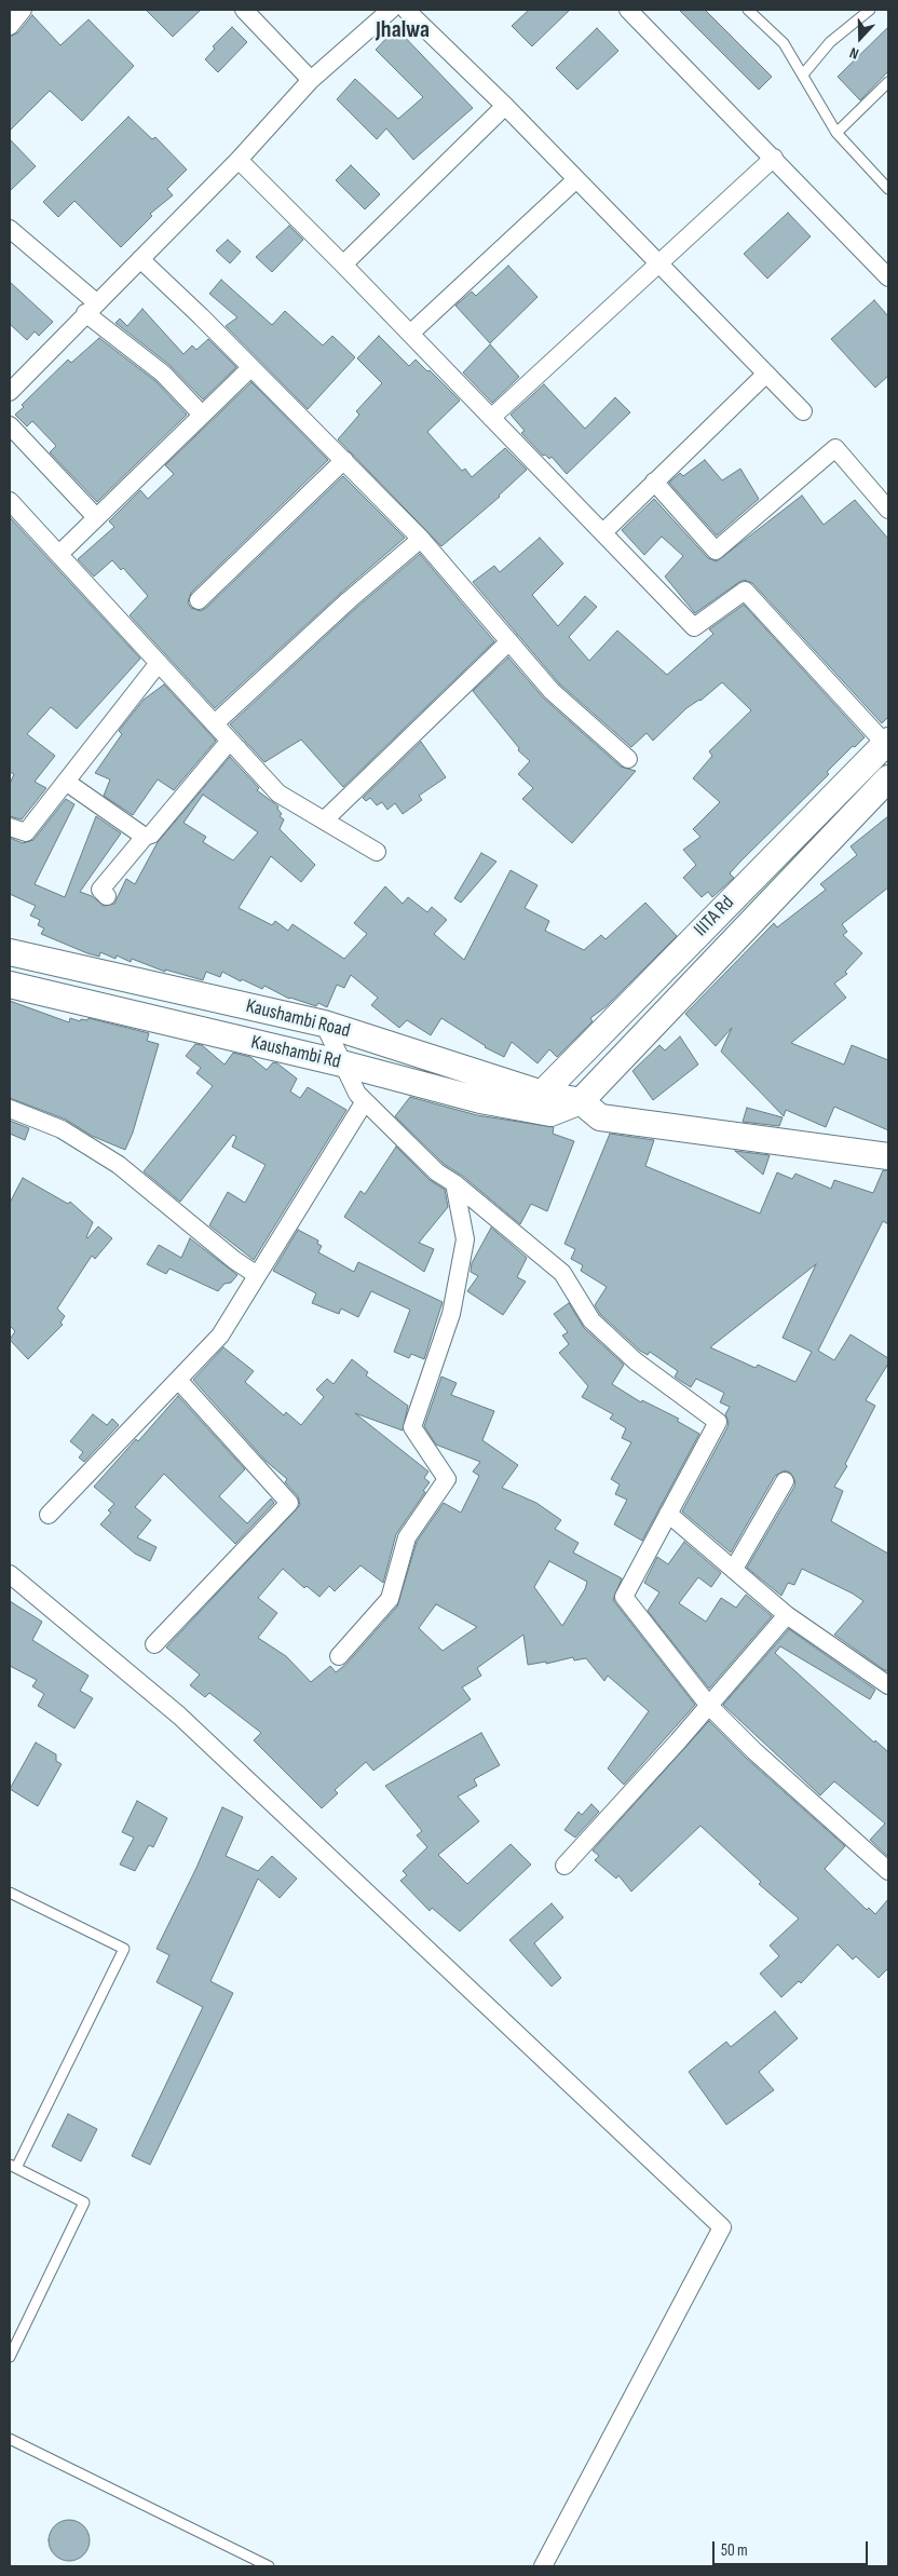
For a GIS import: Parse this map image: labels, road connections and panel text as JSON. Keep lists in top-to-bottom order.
{
  "streets": {
    "main road": ["IIITA Rd", "Kaushambi Road", "Kaushambi Rd"]
  },
  "crossings": [
    ["IIITA Rd", "Kaushambi Road"],
    ["IIITA Rd", "Kaushambi Rd"],
    ["Kaushambi Road", "Kaushambi Rd"]
  ],
  "districts": ["Jhalwa"],
  "scale_bar": "50 m",
  "north": "bottom"
}
